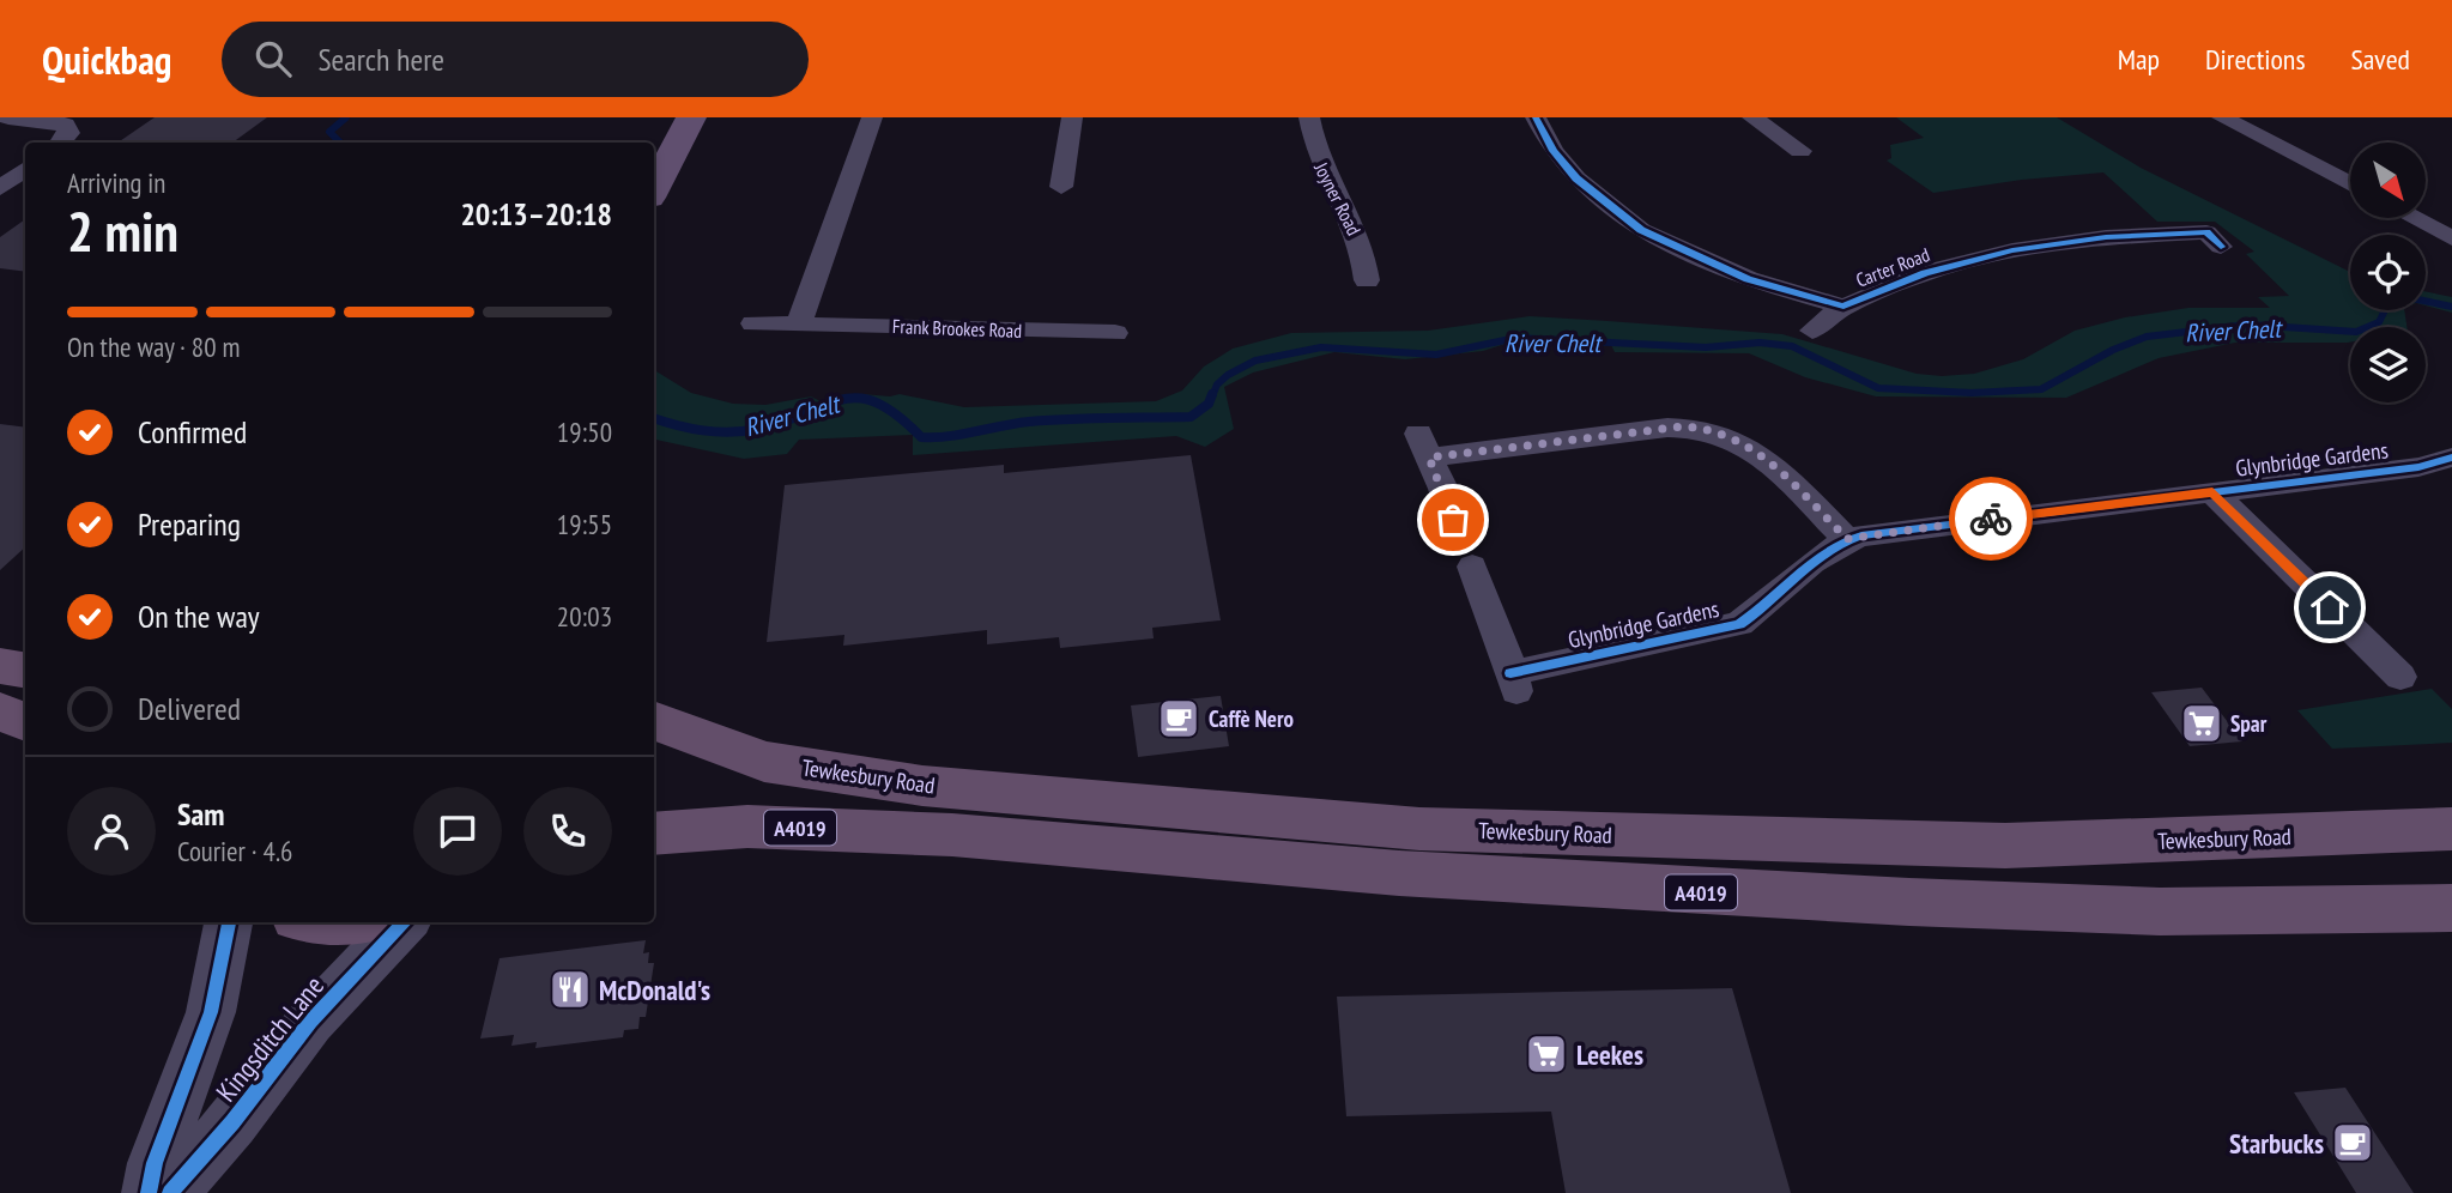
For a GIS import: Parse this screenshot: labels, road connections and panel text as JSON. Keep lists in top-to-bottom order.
{
  "streets": {
    "highway": ["Tewkesbury Road", "A4019"],
    "street": [
      "Joyner Road",
      "Carter Road",
      "Frank Brookes Road",
      "Glynbridge Gardens",
      "Kingsditch Lane"
    ]
  },
  "water": ["River Chelt"],
  "places": {
    "cafe": ["Caffè Nero", "Starbucks"],
    "supermarket": ["Spar", "Leekes"],
    "restaurant": ["McDonald's"]
  },
  "north": "bottom right",
  "page": {
    "header": "Quickbag",
    "search": "Search here",
    "nav": ["Map", "Directions", "Saved"],
    "heading": ["2 min", "Arriving in", "20:13–20:18"],
    "panel": ["Sam", "Courier · 4.6"],
    "bar": "On the way · 80 m",
    "list": [
      ["Confirmed", "19:50"],
      ["Preparing", "19:55"],
      ["On the way", "20:03"],
      "Delivered"
    ]
  }
}
